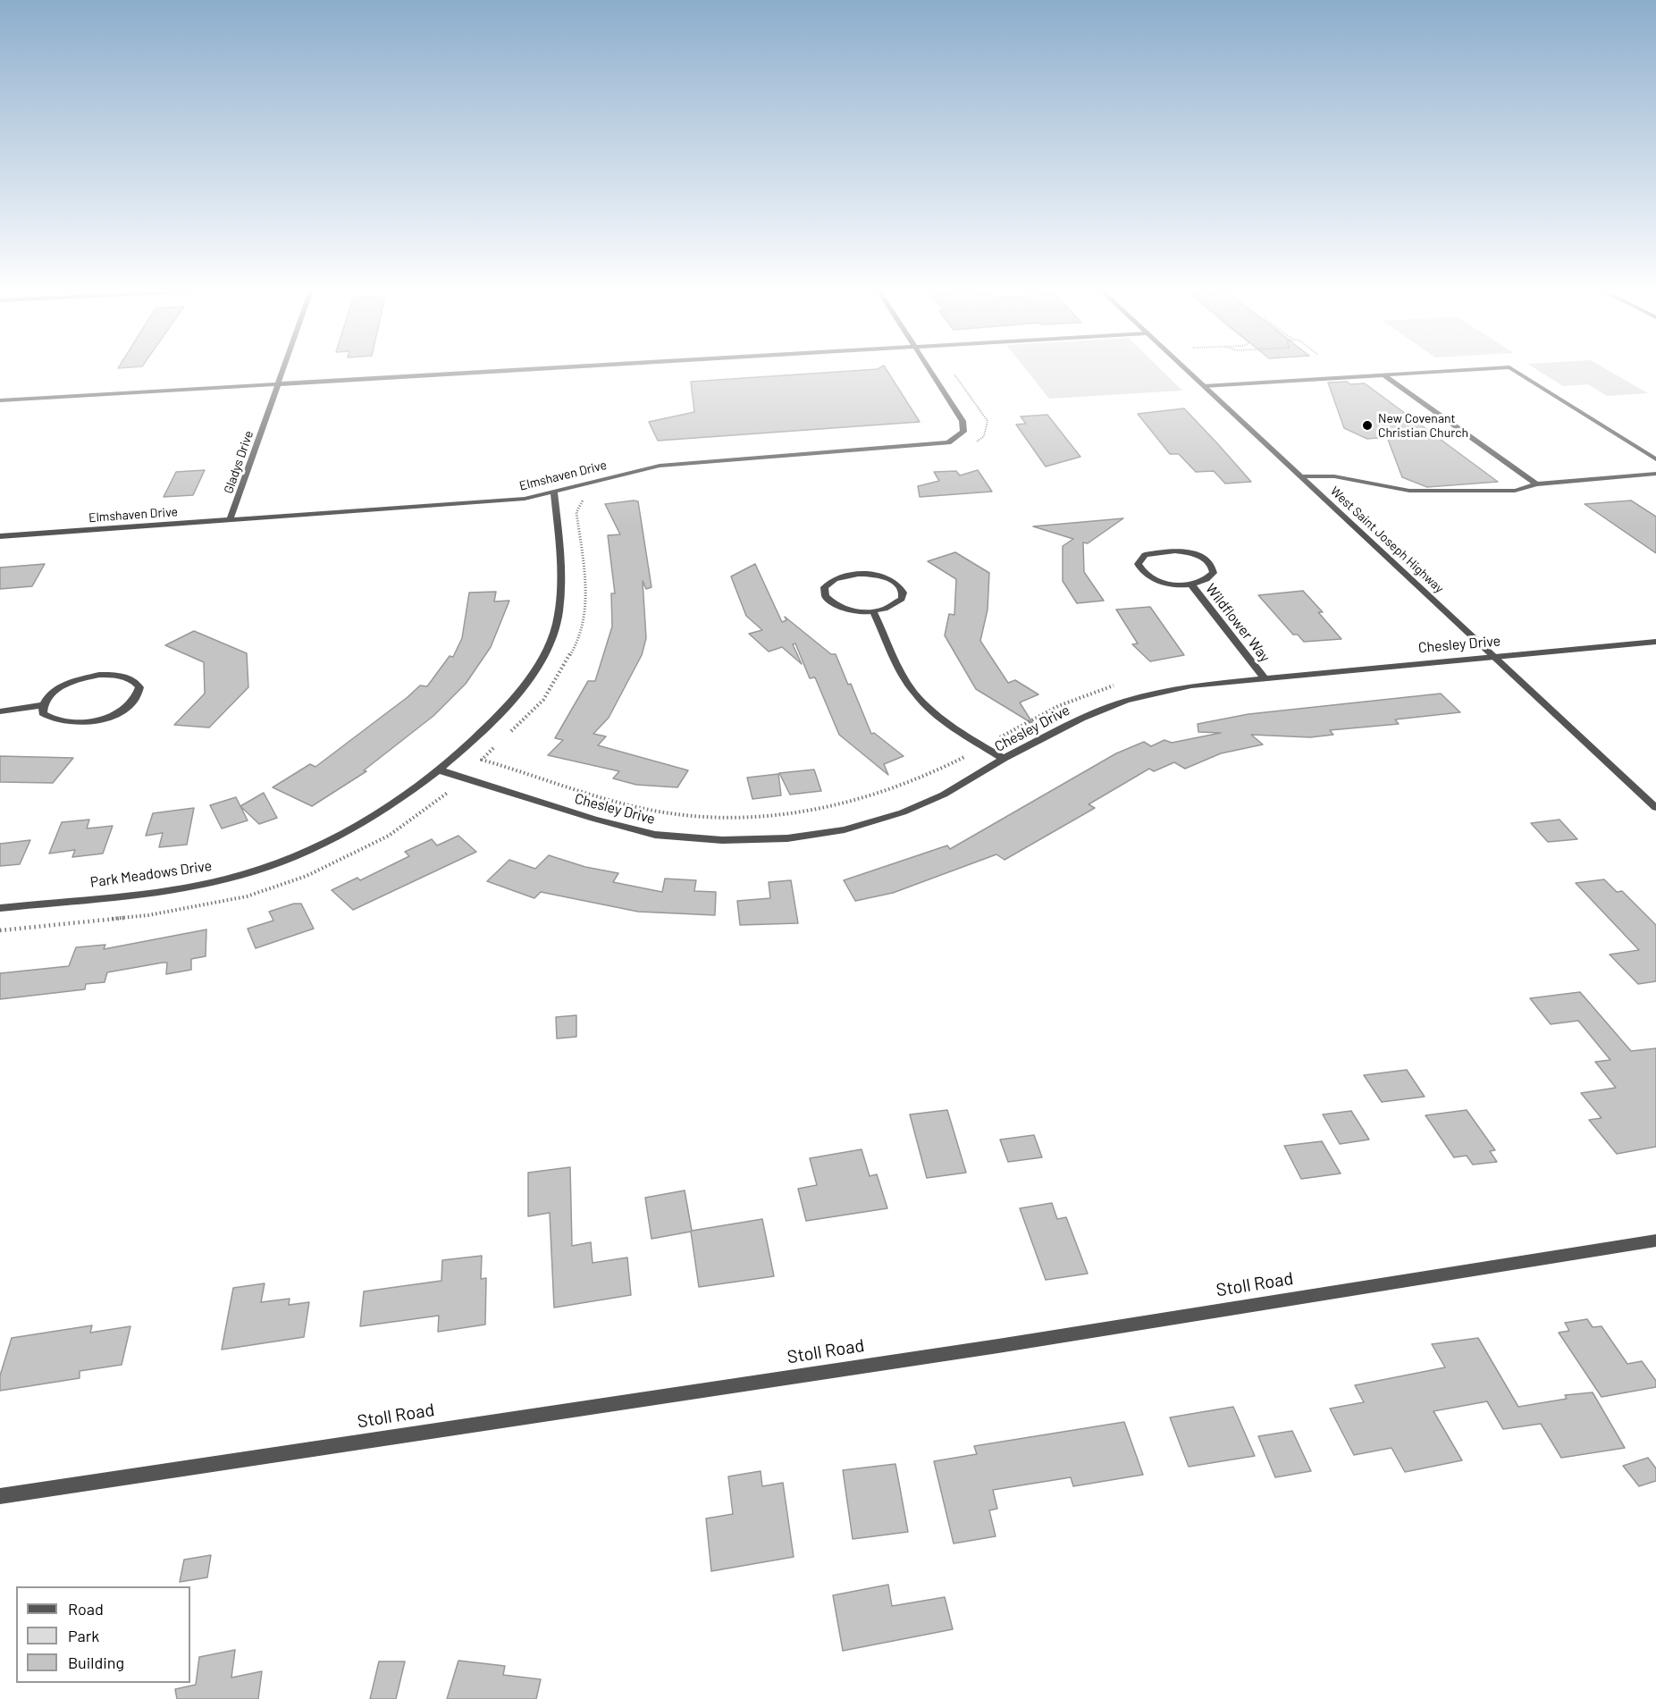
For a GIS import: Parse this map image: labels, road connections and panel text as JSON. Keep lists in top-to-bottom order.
{
  "streets": {
    "street": [
      "Gladys Drive",
      "Elmshaven Drive",
      "West Saint Joseph Highway",
      "Wildflower Way",
      "Chesley Drive",
      "Park Meadows Drive",
      "Stoll Road"
    ]
  },
  "crossings": [
    ["Gladys Drive", "Elmshaven Drive"],
    ["Elmshaven Drive", "Park Meadows Drive"],
    ["West Saint Joseph Highway", "Chesley Drive"],
    ["Wildflower Way", "Chesley Drive"],
    ["Chesley Drive", "Park Meadows Drive"]
  ],
  "places": ["New Covenant Christian Church"],
  "legend": ["Road", "Park", "Building"]
}
